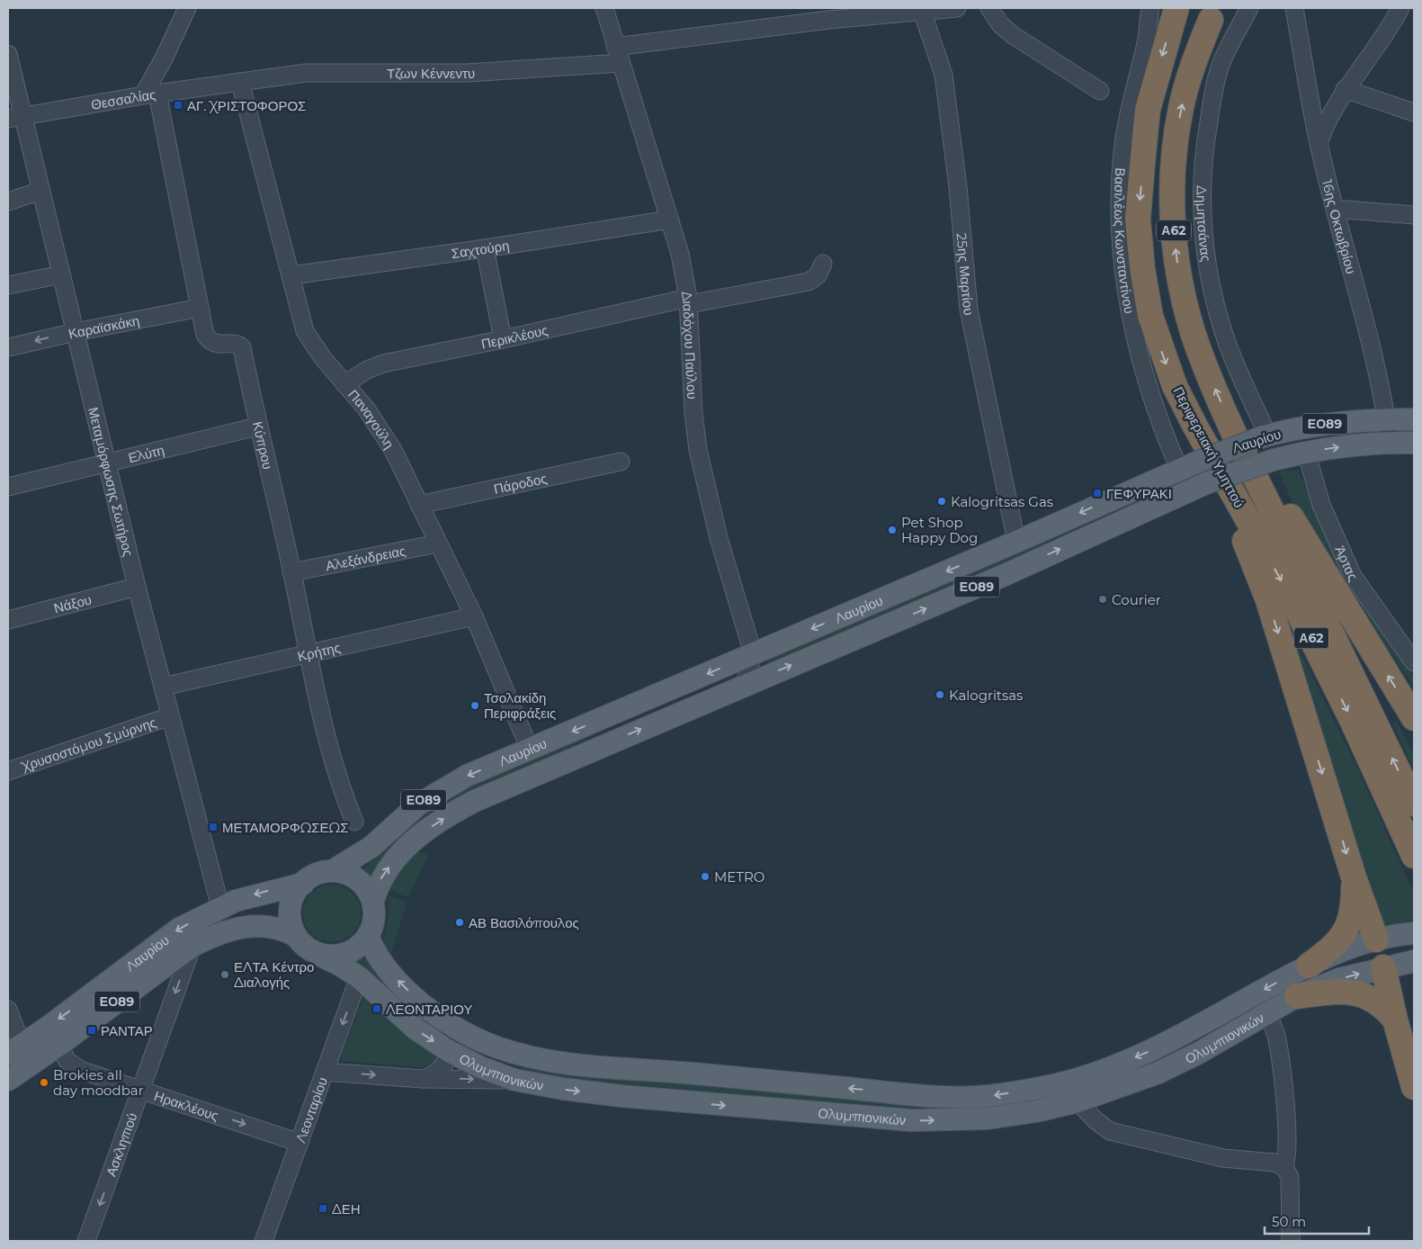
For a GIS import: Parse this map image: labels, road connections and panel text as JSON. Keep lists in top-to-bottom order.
{
  "streets": {
    "highway": ["Α62", "Περιφερειακή Υμηττού"],
    "main road": ["ΕΟ89", "Λαυρίου", "Ολυμπιονικών"],
    "street": [
      "Τζων Κέννεντυ",
      "Θεσσαλίας",
      "Δημητσάνας",
      "16ης Οκτωβρίου",
      "Βασιλέως Κωνσταντίνου",
      "Σαχτούρη",
      "25ης Μαρτίου",
      "Καραϊσκάκη",
      "Περικλέους",
      "Διαδόχου Παύλου",
      "Παναγούλη",
      "Κύπρου",
      "Ελύτη",
      "Μεταμόρφωσης Σωτήρος",
      "Πάροδος",
      "Αλεξάνδρειας",
      "Άρτας",
      "Νάξου",
      "Κρήτης",
      "Χρυσοστόμου Σμύρνης",
      "Ηρακλέους",
      "Λεονταρίου",
      "Ασκληπιού"
    ]
  },
  "crossings": [
    ["Τζων Κέννεντυ", "Θεσσαλίας"],
    ["Τζων Κέννεντυ", "25ης Μαρτίου"],
    ["Τζων Κέννεντυ", "Διαδόχου Παύλου"],
    ["Τζων Κέννεντυ", "Παναγούλη"],
    ["Θεσσαλίας", "Παναγούλη"],
    ["Θεσσαλίας", "Κύπρου"],
    ["Θεσσαλίας", "Μεταμόρφωσης Σωτήρος"],
    ["Δημητσάνας", "Λαυρίου"],
    ["16ης Οκτωβρίου", "Λαυρίου"],
    ["Βασιλέως Κωνσταντίνου", "Λαυρίου"],
    ["Σαχτούρη", "Διαδόχου Παύλου"],
    ["Σαχτούρη", "Παναγούλη"],
    ["25ης Μαρτίου", "Λαυρίου"],
    ["Καραϊσκάκη", "Κύπρου"],
    ["Καραϊσκάκη", "Μεταμόρφωσης Σωτήρος"],
    ["Περικλέους", "Διαδόχου Παύλου"],
    ["Περικλέους", "Παναγούλη"],
    ["Διαδόχου Παύλου", "Λαυρίου"],
    ["Παναγούλη", "Λαυρίου"],
    ["Παναγούλη", "Πάροδος"],
    ["Παναγούλη", "Αλεξάνδρειας"],
    ["Παναγούλη", "Κρήτης"],
    ["Λαυρίου", "Μεταμόρφωσης Σωτήρος"],
    ["Λαυρίου", "Άρτας"],
    ["Λαυρίου", "Ολυμπιονικών"],
    ["Λαυρίου", "Ηρακλέους"],
    ["Λαυρίου", "Ασκληπιού"],
    ["Κύπρου", "Ελύτη"],
    ["Κύπρου", "Αλεξάνδρειας"],
    ["Κύπρου", "Κρήτης"],
    ["Ελύτη", "Μεταμόρφωσης Σωτήρος"],
    ["Μεταμόρφωσης Σωτήρος", "Νάξου"],
    ["Μεταμόρφωσης Σωτήρος", "Κρήτης"],
    ["Μεταμόρφωσης Σωτήρος", "Χρυσοστόμου Σμύρνης"],
    ["Ολυμπιονικών", "Λεονταρίου"],
    ["Ηρακλέους", "Λεονταρίου"],
    ["Ηρακλέους", "Ασκληπιού"]
  ],
  "one_way": ["Ηρακλέους", "Λεονταρίου", "Ασκληπιού"],
  "places": {
    "transit": [
      "ΑΓ. ΧΡΙΣΤΟΦΟΡΟΣ",
      "ΓΕΦΥΡΑΚΙ",
      "ΜΕΤΑΜΟΡΦΩΣΕΩΣ",
      "ΛΕΟΝΤΑΡΙΟΥ",
      "ΡΑΝΤΑΡ",
      "ΔΕΗ"
    ],
    "other": [
      "Kalogritsas Gas",
      "Pet Shop Happy Dog",
      "Courier",
      "Kalogritsas",
      "Τσολακίδη Περιφράξεις",
      "METRO",
      "ΑΒ Βασιλόπουλος",
      "ΕΛΤΑ Κέντρο Διαλογής",
      "Brokies all day moodbar"
    ]
  },
  "scale_bar": "50 m"
}
